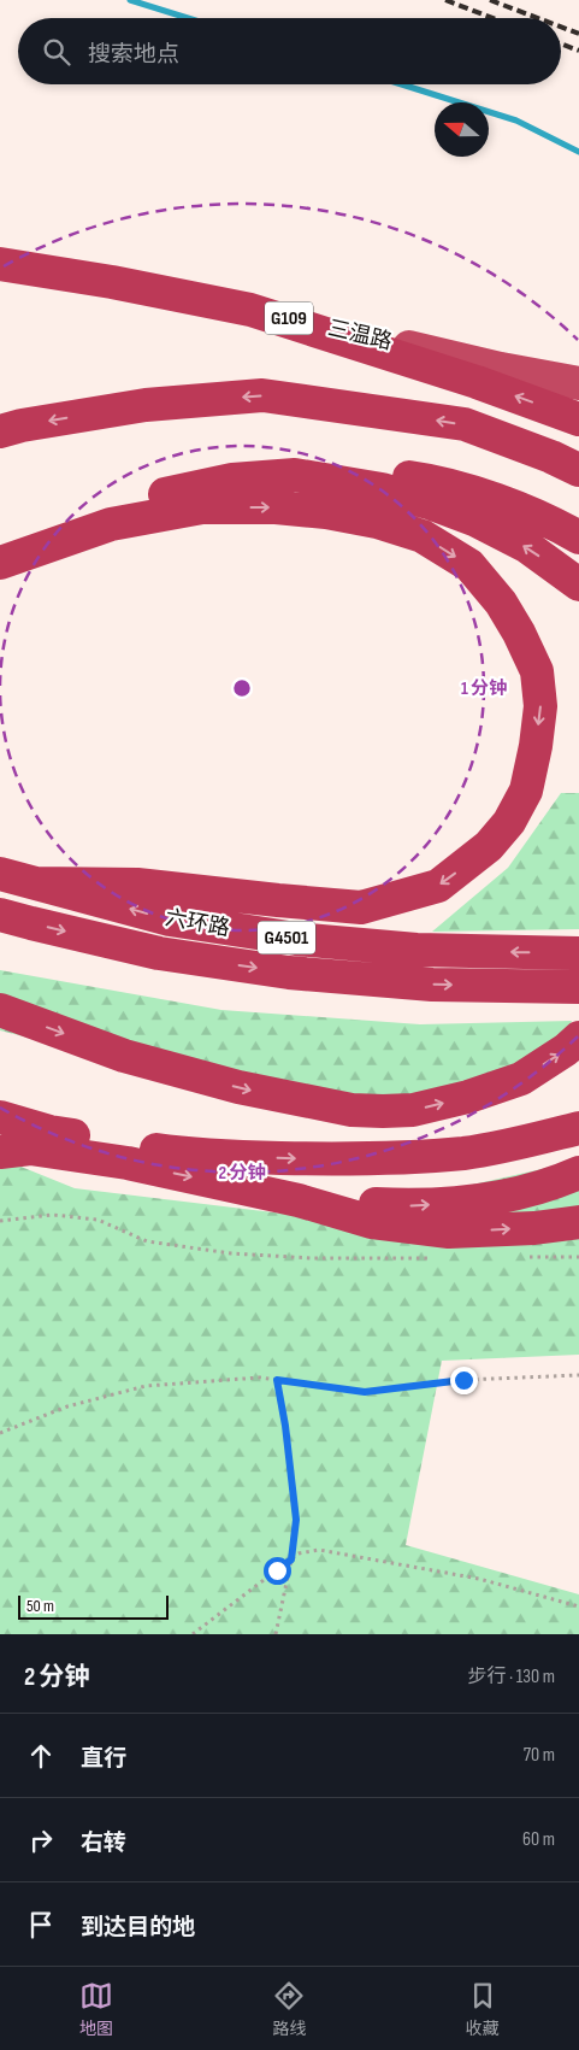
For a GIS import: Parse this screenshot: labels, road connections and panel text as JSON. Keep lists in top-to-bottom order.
{
  "streets": {
    "highway": [
      "G109",
      "三温路",
      "六环路",
      "G4501"
    ]
  },
  "scale_bar": "50 m",
  "north": "left",
  "page": {
    "search": "搜索地点",
    "scale": "50 m",
    "heading": ["2 分钟", "步行 · 130 m"],
    "list": [
      ["直行", "70 m"],
      ["右转", "60 m"],
      "到达目的地"
    ],
    "nav": ["地图", "路线", "收藏"]
  },
  "rings": ["1 分钟", "2 分钟"]
}
